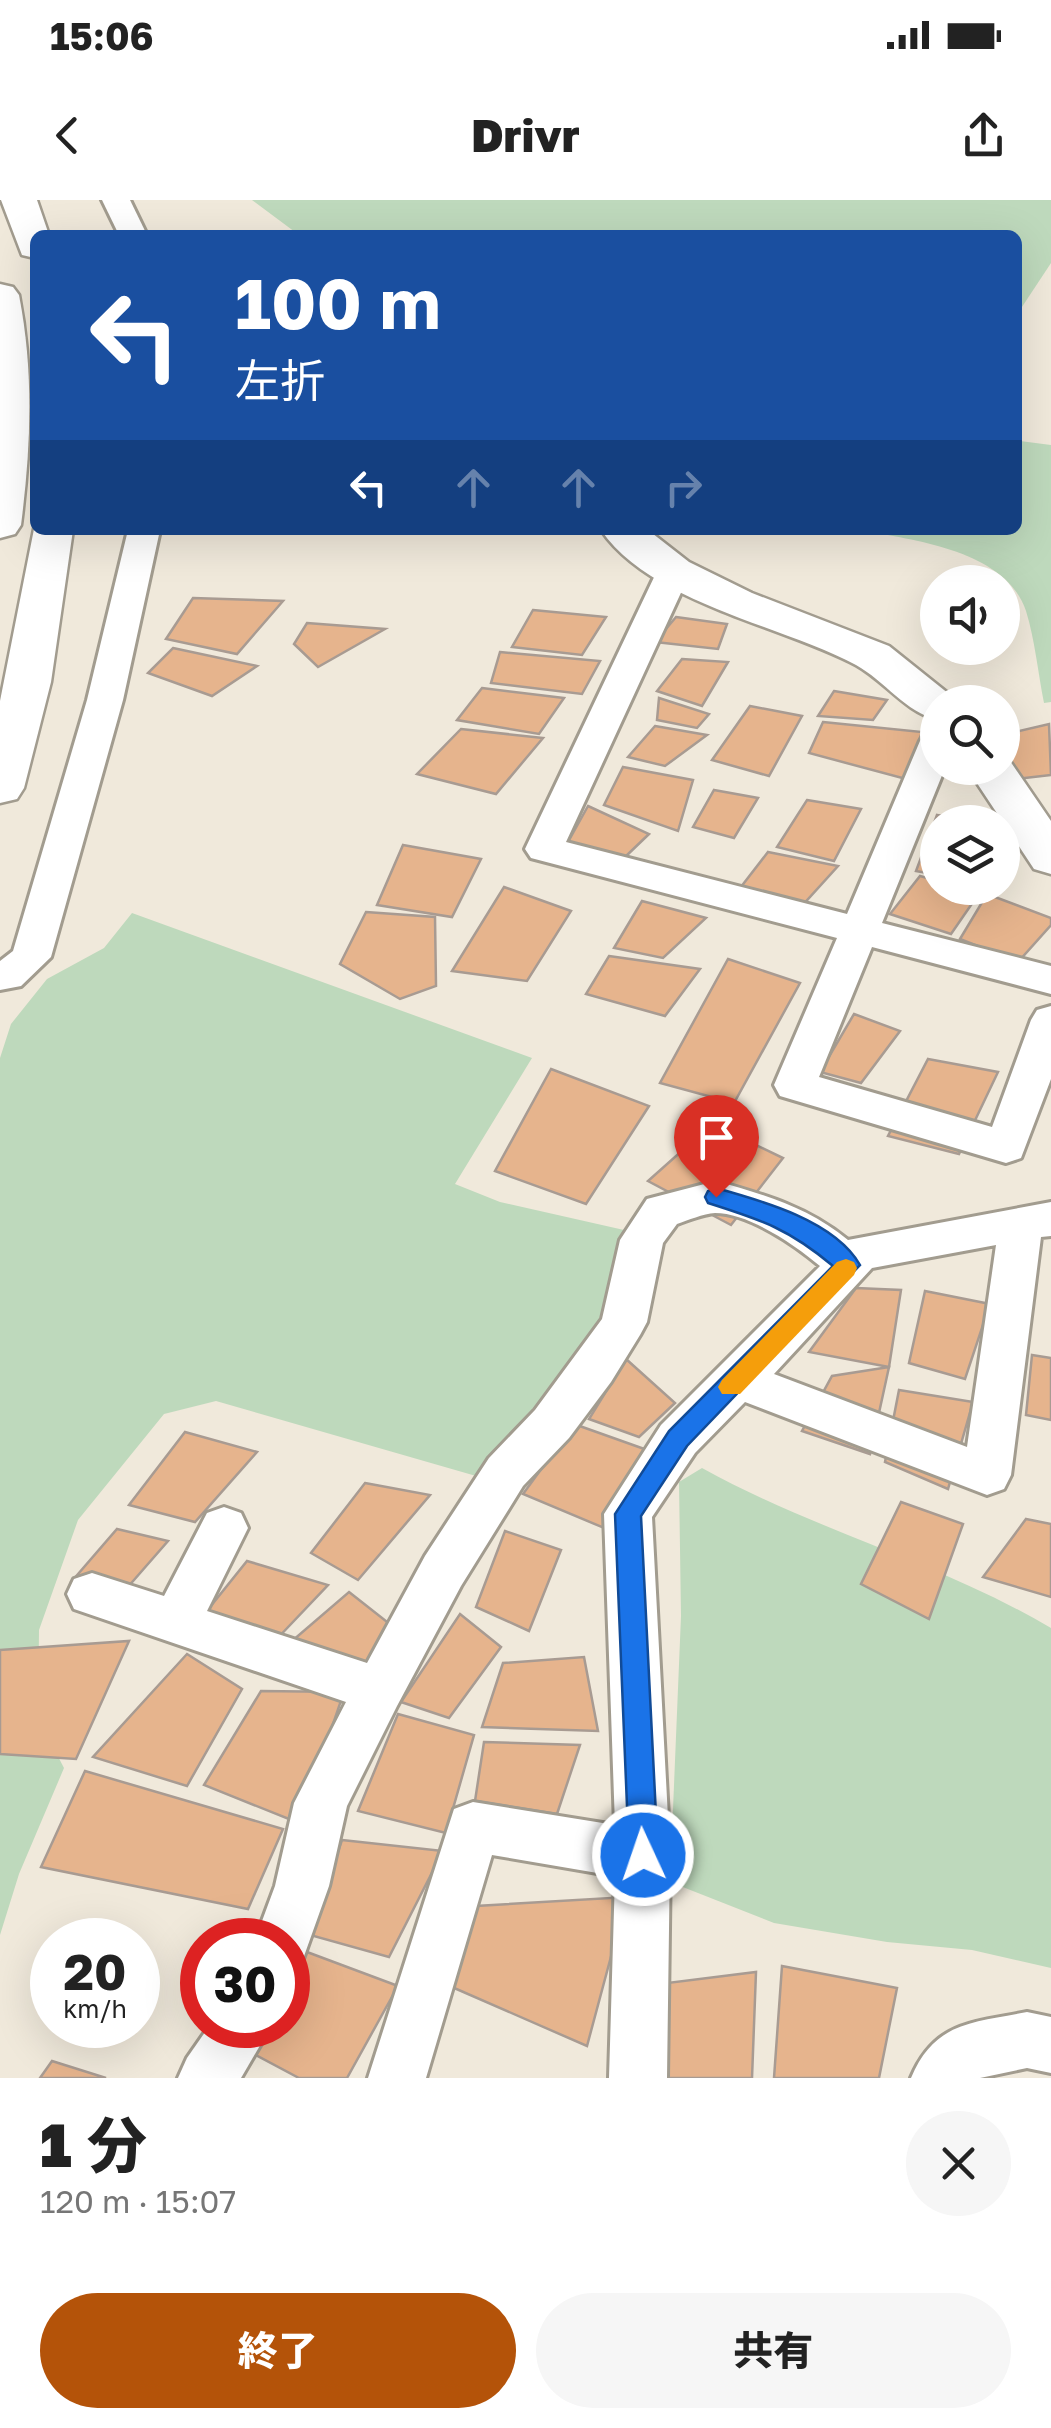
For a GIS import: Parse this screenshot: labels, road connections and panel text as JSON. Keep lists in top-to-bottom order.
{
  "page": {
    "status": "15:06",
    "header": "Drivr",
    "turn": ["100 m", "左折"],
    "speed": "20 km/h",
    "limit": "30",
    "heading": ["1 分", "120 m · 15:07"],
    "buttons": ["終了", "共有"]
  }
}
